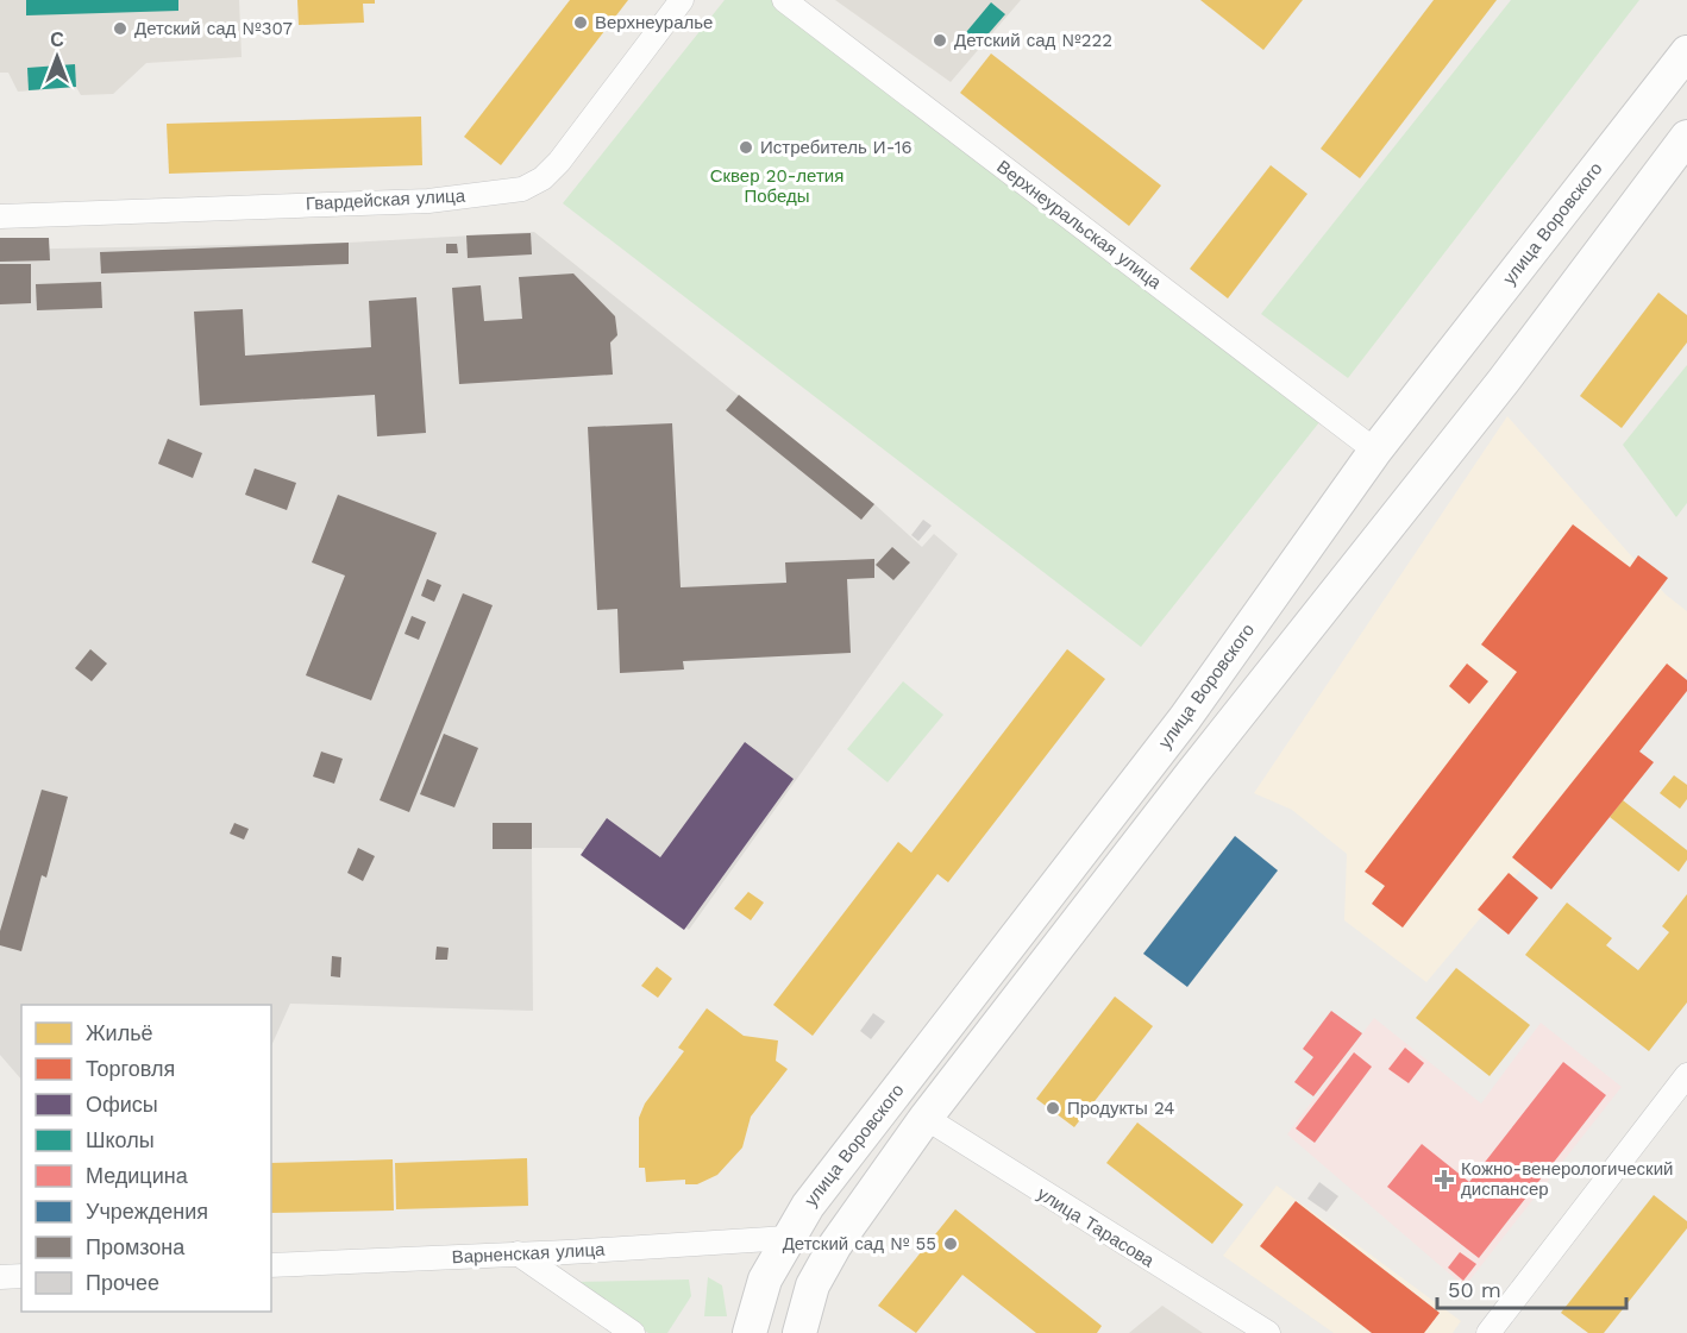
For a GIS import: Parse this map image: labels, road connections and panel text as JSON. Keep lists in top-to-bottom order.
{
  "streets": {
    "main road": ["улица Воровского"],
    "street": [
      "Гвардейская улица",
      "Верхнеуральская улица",
      "улица Тарасова",
      "Варненская улица"
    ]
  },
  "crossings": [
    ["улица Воровского", "Верхнеуральская улица"],
    ["улица Воровского", "Варненская улица"]
  ],
  "parks": ["Сквер 20-летия Победы"],
  "places": {
    "other": [
      "Верхнеуралье",
      "Детский сад №307",
      "Детский сад №222",
      "Истребитель И-16",
      "Продукты 24",
      "Детский сад № 55"
    ],
    "health": ["Кожно-венерологический диспансер"]
  },
  "legend": [
    "Жильё",
    "Торговля",
    "Офисы",
    "Школы",
    "Медицина",
    "Учреждения",
    "Промзона",
    "Прочее"
  ],
  "scale_bar": "50 m",
  "north": "top"
}
